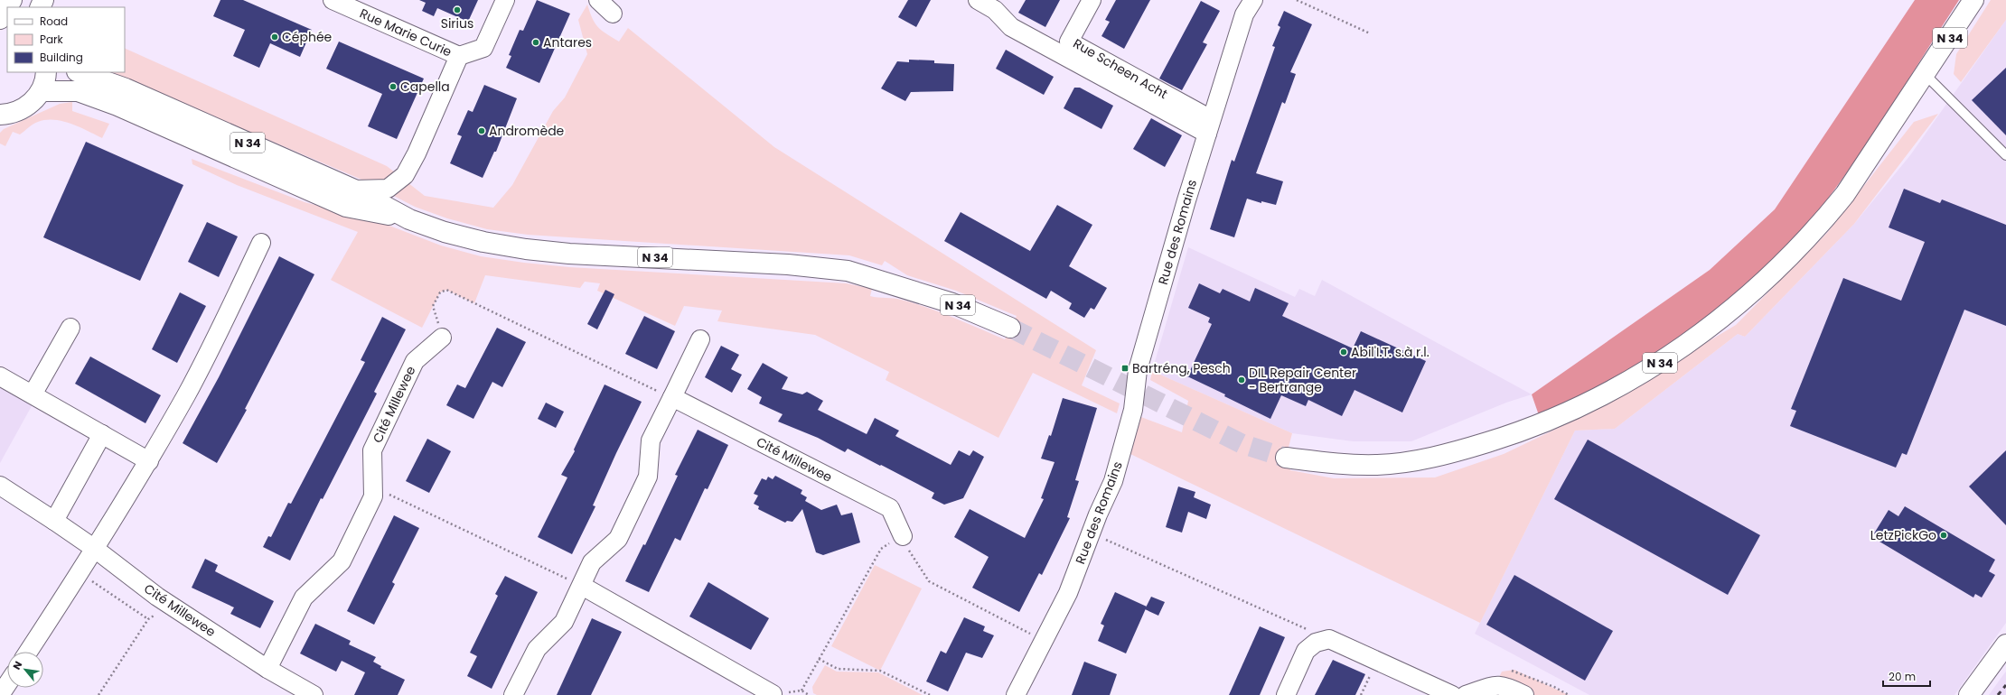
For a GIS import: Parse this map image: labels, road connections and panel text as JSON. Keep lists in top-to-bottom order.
{
  "streets": {
    "main road": ["N 34"],
    "street": [
      "Rue Marie Curie",
      "Rue Scheen Acht",
      "Rue des Romains",
      "Cité Millewee"
    ]
  },
  "crossings": [
    ["Rue Marie Curie", "N 34"],
    ["Rue Scheen Acht", "Rue des Romains"]
  ],
  "places": {
    "other": [
      "Sirius",
      "Céphée",
      "Antares",
      "Capella",
      "Andromède",
      "Abil'I.T. s.à r.l.",
      "DIL Repair Center - Bertrange",
      "LetzPickGo"
    ],
    "transit": ["Bartréng, Pesch"]
  },
  "legend": ["Road", "Park", "Building"],
  "scale_bar": "20 m",
  "north": "top left"
}
